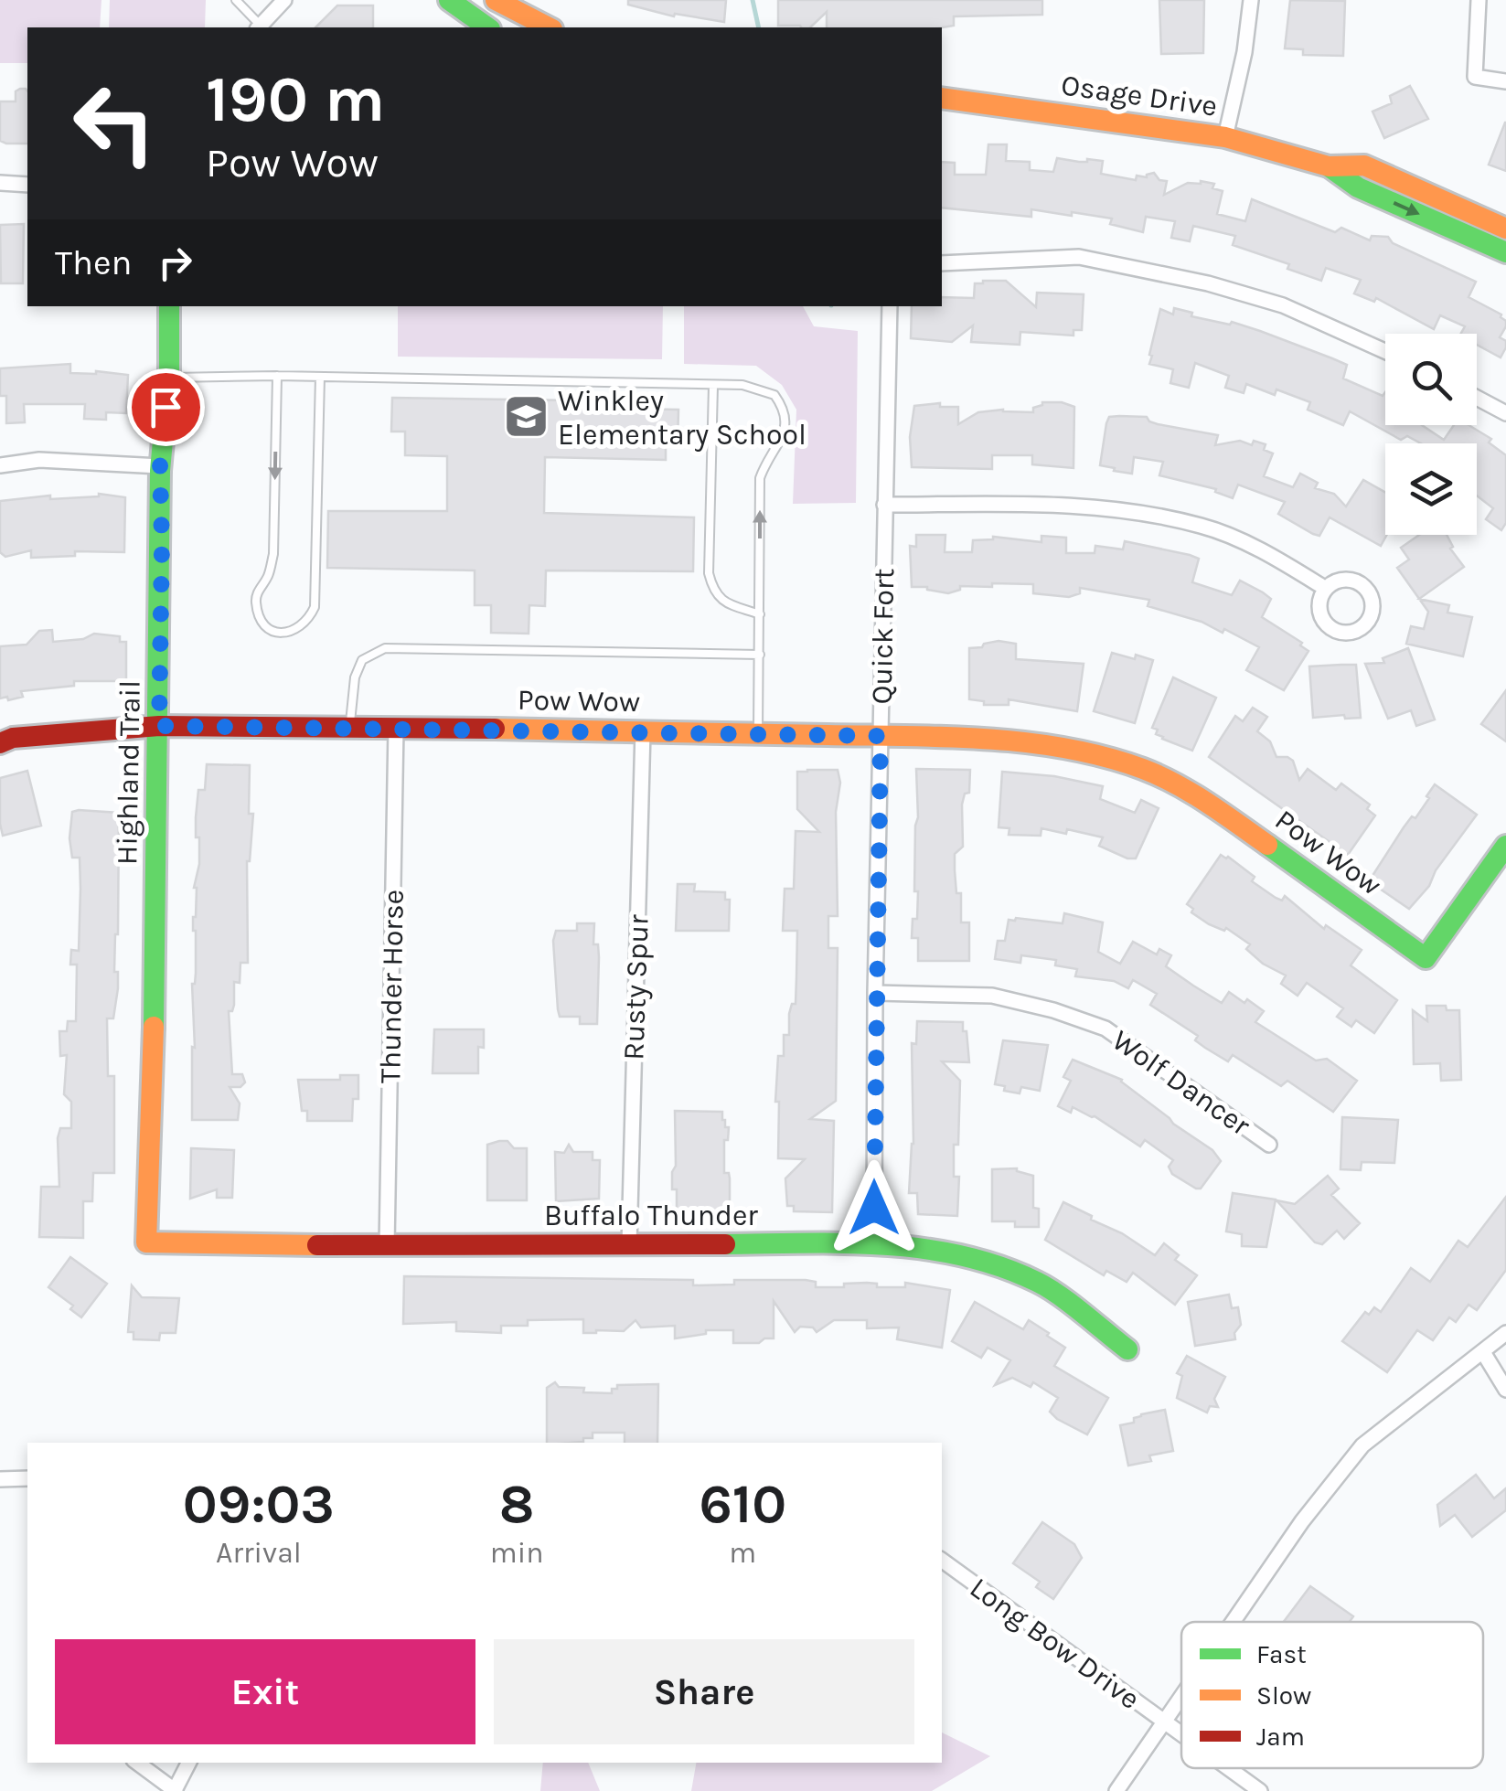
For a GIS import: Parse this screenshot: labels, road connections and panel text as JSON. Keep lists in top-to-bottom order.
{
  "streets": {
    "street": [
      "Osage Drive",
      "Quick Fort",
      "Pow Wow",
      "Highland Trail",
      "Thunder Horse",
      "Rusty Spur",
      "Wolf Dancer",
      "Buffalo Thunder",
      "Long Bow Drive"
    ]
  },
  "crossings": [
    ["Quick Fort", "Pow Wow"],
    ["Quick Fort", "Wolf Dancer"],
    ["Quick Fort", "Buffalo Thunder"],
    ["Pow Wow", "Highland Trail"],
    ["Pow Wow", "Thunder Horse"],
    ["Pow Wow", "Rusty Spur"],
    ["Highland Trail", "Buffalo Thunder"],
    ["Thunder Horse", "Buffalo Thunder"],
    ["Rusty Spur", "Buffalo Thunder"]
  ],
  "places": {
    "school or university": ["Winkley Elementary School"]
  },
  "legend": ["Fast", "Slow", "Jam"],
  "page": {
    "turn": ["190 m", "Pow Wow"],
    "then": "Then",
    "eta": [
      "09:03",
      "Arrival",
      "8",
      "min",
      "610",
      "m"
    ],
    "buttons": ["Exit", "Share"]
  }
}
